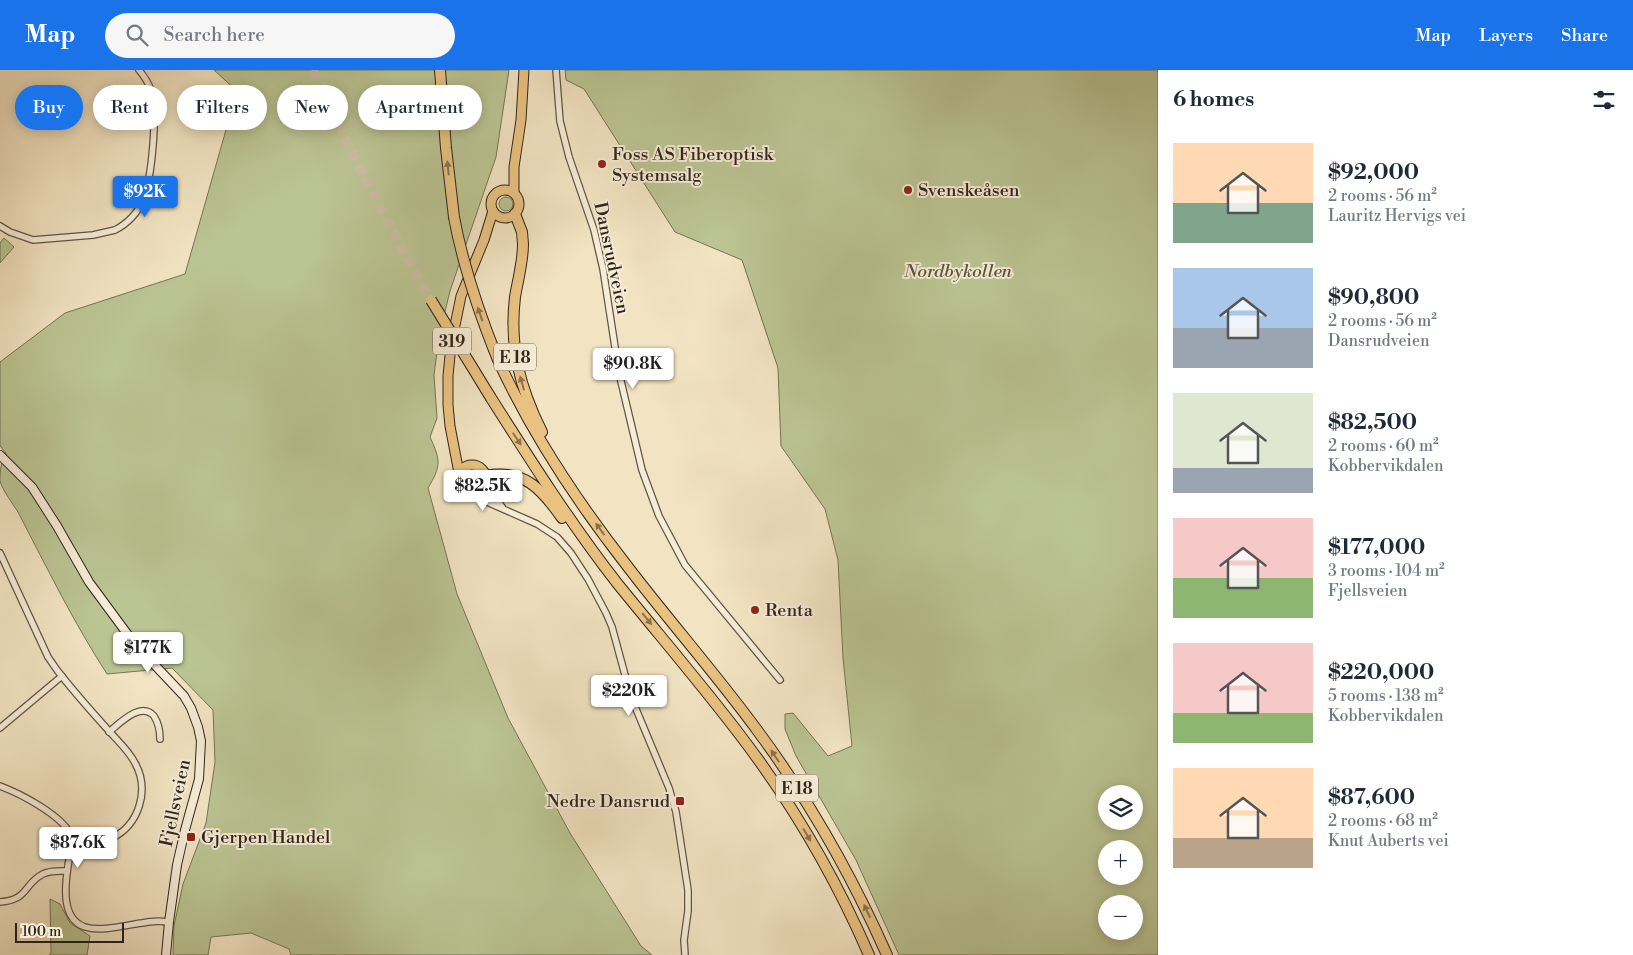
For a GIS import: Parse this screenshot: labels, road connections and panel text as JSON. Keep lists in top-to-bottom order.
{
  "streets": {
    "highway": ["E 18"],
    "main road": ["319", "Fjellsveien"],
    "street": ["Dansrudveien"]
  },
  "crossings": [
    ["319", "E 18"]
  ],
  "parks": ["Nordbykollen"],
  "places": {
    "other": ["Foss AS Fiberoptisk Systemsalg", "Svenskeåsen", "Renta"],
    "transit": ["Nedre Dansrud", "Gjerpen Handel"]
  },
  "scale_bar": "100 m",
  "page": {
    "header": "Map",
    "search": "Search here",
    "nav": ["Map", "Layers", "Share"],
    "heading": "6 homes",
    "chip": [
      "Buy",
      "Rent",
      "Filters",
      "New",
      "Apartment"
    ],
    "list": [
      {
        "name": "$92,000",
        "note": "2 rooms · 56 m² · Lauritz Hervigs vei"
      },
      {
        "name": "$90,800",
        "note": "2 rooms · 56 m² · Dansrudveien"
      },
      {
        "name": "$82,500",
        "note": "2 rooms · 60 m² · Kobbervikdalen"
      },
      {
        "name": "$177,000",
        "note": "3 rooms · 104 m² · Fjellsveien"
      },
      {
        "name": "$220,000",
        "note": "5 rooms · 138 m² · Kobbervikdalen"
      },
      {
        "name": "$87,600",
        "note": "2 rooms · 68 m² · Knut Auberts vei"
      }
    ],
    "price": [
      "$92K",
      "$90.8K",
      "$82.5K",
      "$177K",
      "$220K",
      "$87.6K"
    ],
    "map_buttons": ["+", "−"],
    "scale": "100 m"
  }
}
